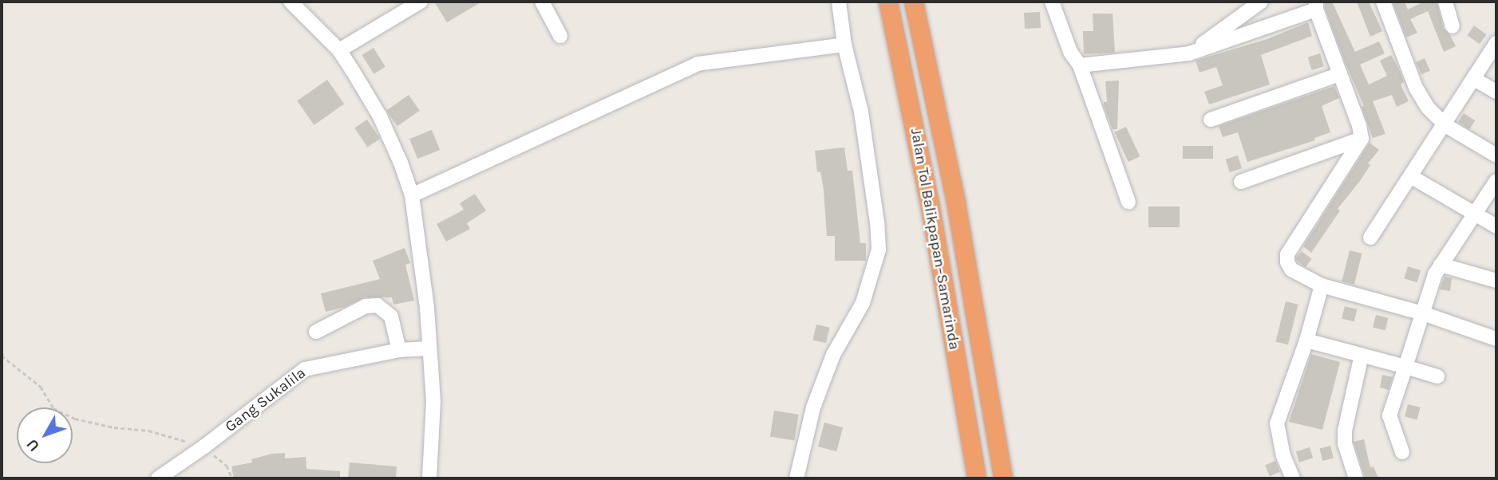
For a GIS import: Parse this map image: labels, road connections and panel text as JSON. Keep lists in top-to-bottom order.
{
  "streets": {
    "highway": ["Jalan Tol Balikpapan–Samarinda"],
    "street": ["Gang Sukalila"]
  },
  "north": "bottom left"
}
